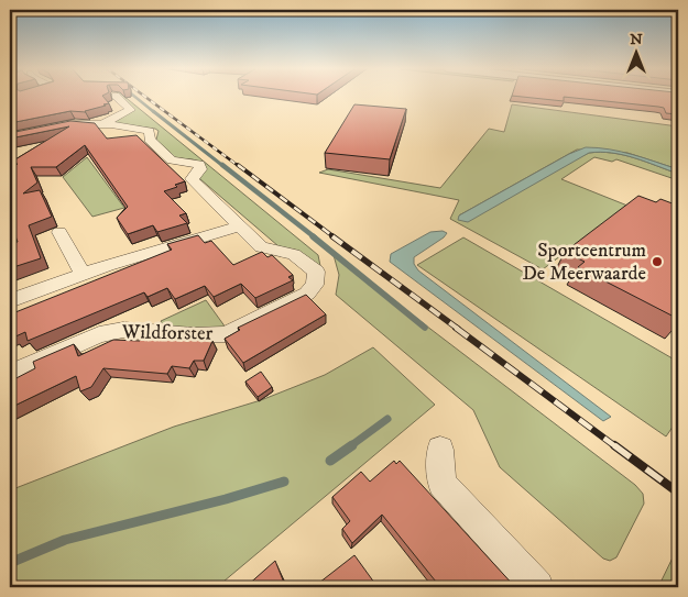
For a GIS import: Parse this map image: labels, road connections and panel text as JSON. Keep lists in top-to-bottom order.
{
  "streets": {
    "street": ["Wildforster"]
  },
  "places": ["Sportcentrum De Meerwaarde"],
  "north": "top"
}
